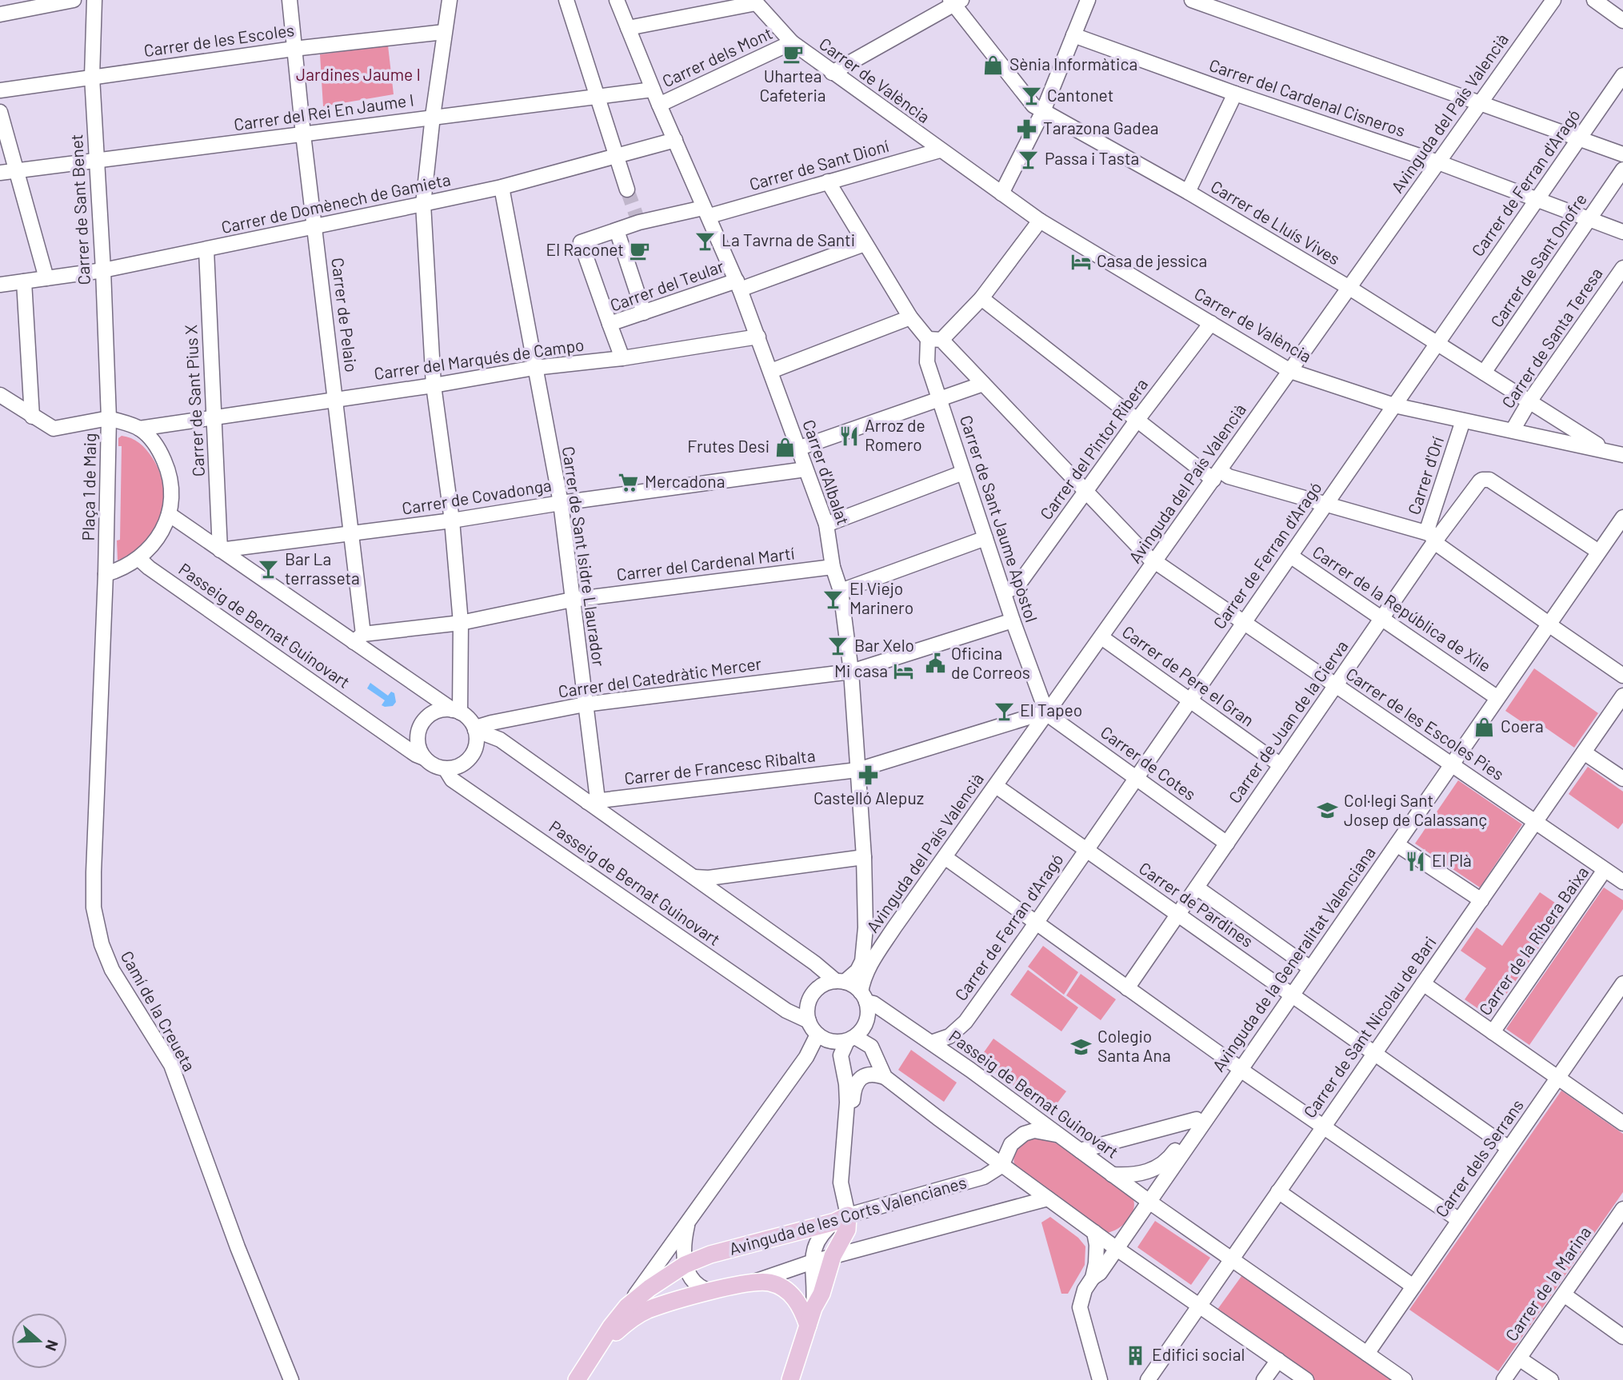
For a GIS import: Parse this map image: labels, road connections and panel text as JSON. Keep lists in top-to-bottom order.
{
  "streets": {
    "main road": ["Avinguda de les Corts Valencianes"],
    "street": [
      "Carrer de les Escoles",
      "Carrer dels Mont",
      "Carrer de València",
      "Carrer del Cardenal Cisneros",
      "Carrer del Rei En Jaume I",
      "Avinguda del País Valencià",
      "Carrer de Sant Dioní",
      "Carrer de Ferran d'Aragó",
      "Carrer de Domènech de Gamieta",
      "Carrer de Sant Benet",
      "Carrer de Lluís Vives",
      "Carrer de Sant Onofre",
      "Carrer del Teular",
      "Carrer de Pelaio",
      "Carrer de Santa Teresa",
      "Carrer del Marqués de Campo",
      "Carrer de Sant Pius X",
      "Carrer del Pintor Ribera",
      "Carrer d'Albalat",
      "Carrer d'Orí",
      "Plaça 1 de Maig",
      "Carrer de Covadonga",
      "Carrer de Sant Jaume Apòstol",
      "Carrer de Sant Isidre Llaurador",
      "Carrer del Cardenal Martí",
      "Carrer de la República de Xile",
      "Passeig de Bernat Guinovart",
      "Carrer de Pere el Gran",
      "Carrer del Catedràtic Mercer",
      "Carrer de Juan de la Cierva",
      "Carrer de les Escoles Pies",
      "Carrer de Cotes",
      "Carrer de Francesc Ribalta",
      "Carrer de Pardines",
      "Carrer de la Ribera Baixa",
      "Avinguda de la Generalitat Valenciana",
      "Camí de la Creueta",
      "Carrer de Sant Nicolau de Bari",
      "Carrer dels Serrans",
      "Carrer de la Marina"
    ]
  },
  "crossings": [
    ["Carrer de les Escoles", "Carrer de Sant Benet"],
    ["Carrer de les Escoles", "Carrer de Pelaio"],
    ["Carrer dels Mont", "Carrer de València"],
    ["Carrer dels Mont", "Carrer d'Albalat"],
    ["Carrer de València", "Avinguda del País Valencià"],
    ["Carrer de València", "Carrer de Sant Dioní"],
    ["Carrer de València", "Carrer de Ferran d'Aragó"],
    ["Carrer de València", "Carrer de Lluís Vives"],
    ["Carrer de València", "Carrer de Santa Teresa"],
    ["Carrer de València", "Carrer del Pintor Ribera"],
    ["Carrer de València", "Carrer d'Orí"],
    ["Carrer del Cardenal Cisneros", "Avinguda del País Valencià"],
    ["Carrer del Cardenal Cisneros", "Carrer de Ferran d'Aragó"],
    ["Carrer del Cardenal Cisneros", "Carrer de Sant Onofre"],
    ["Carrer del Rei En Jaume I", "Carrer de Sant Benet"],
    ["Carrer del Rei En Jaume I", "Carrer de Pelaio"],
    ["Carrer del Rei En Jaume I", "Carrer d'Albalat"],
    ["Avinguda del País Valencià", "Carrer de Lluís Vives"],
    ["Avinguda del País Valencià", "Carrer d'Albalat"],
    ["Avinguda del País Valencià", "Carrer de Sant Jaume Apòstol"],
    ["Avinguda del País Valencià", "Passeig de Bernat Guinovart"],
    ["Avinguda del País Valencià", "Carrer de Pere el Gran"],
    ["Avinguda del País Valencià", "Carrer de les Escoles Pies"],
    ["Avinguda del País Valencià", "Carrer de Cotes"],
    ["Avinguda del País Valencià", "Carrer de Francesc Ribalta"],
    ["Avinguda del País Valencià", "Carrer de Pardines"],
    ["Carrer de Sant Dioní", "Carrer del Teular"],
    ["Carrer de Sant Dioní", "Carrer d'Albalat"],
    ["Carrer de Sant Dioní", "Carrer de les Escoles Pies"],
    ["Carrer de Ferran d'Aragó", "Carrer de Lluís Vives"],
    ["Carrer de Ferran d'Aragó", "Carrer de la República de Xile"],
    ["Carrer de Ferran d'Aragó", "Passeig de Bernat Guinovart"],
    ["Carrer de Ferran d'Aragó", "Carrer de Pere el Gran"],
    ["Carrer de Ferran d'Aragó", "Carrer de les Escoles Pies"],
    ["Carrer de Ferran d'Aragó", "Carrer de Cotes"],
    ["Carrer de Ferran d'Aragó", "Carrer de Pardines"],
    ["Carrer de Domènech de Gamieta", "Carrer de Sant Benet"],
    ["Carrer de Domènech de Gamieta", "Carrer de Pelaio"],
    ["Carrer de Domènech de Gamieta", "Carrer de Sant Pius X"],
    ["Carrer de Domènech de Gamieta", "Carrer d'Albalat"],
    ["Carrer de Domènech de Gamieta", "Carrer de Sant Isidre Llaurador"],
    ["Carrer de Sant Benet", "Plaça 1 de Maig"],
    ["Carrer de Lluís Vives", "Carrer de Sant Onofre"],
    ["Carrer de Lluís Vives", "Carrer de Santa Teresa"],
    ["Carrer del Teular", "Carrer del Marqués de Campo"],
    ["Carrer del Teular", "Carrer d'Albalat"],
    ["Carrer del Teular", "Carrer de les Escoles Pies"],
    ["Carrer de Pelaio", "Carrer del Marqués de Campo"],
    ["Carrer de Pelaio", "Carrer de Covadonga"],
    ["Carrer de Pelaio", "Carrer del Cardenal Martí"],
    ["Carrer del Marqués de Campo", "Carrer de Sant Pius X"],
    ["Carrer del Marqués de Campo", "Carrer d'Albalat"],
    ["Carrer del Marqués de Campo", "Plaça 1 de Maig"],
    ["Carrer del Marqués de Campo", "Carrer de Sant Isidre Llaurador"],
    ["Carrer de Sant Pius X", "Carrer de Covadonga"],
    ["Carrer del Pintor Ribera", "Carrer de Sant Jaume Apòstol"],
    ["Carrer del Pintor Ribera", "Carrer de les Escoles Pies"],
    ["Carrer d'Albalat", "Carrer de Covadonga"],
    ["Carrer d'Albalat", "Carrer del Cardenal Martí"],
    ["Carrer d'Albalat", "Passeig de Bernat Guinovart"],
    ["Carrer d'Albalat", "Carrer del Catedràtic Mercer"],
    ["Carrer d'Albalat", "Carrer de Francesc Ribalta"],
    ["Carrer d'Orí", "Carrer de Juan de la Cierva"],
    ["Plaça 1 de Maig", "Passeig de Bernat Guinovart"],
    ["Plaça 1 de Maig", "Camí de la Creueta"],
    ["Carrer de Covadonga", "Carrer de Sant Isidre Llaurador"],
    ["Carrer de Sant Jaume Apòstol", "Carrer del Catedràtic Mercer"],
    ["Carrer de Sant Jaume Apòstol", "Carrer de les Escoles Pies"],
    ["Carrer de Sant Jaume Apòstol", "Carrer de Cotes"],
    ["Carrer de Sant Jaume Apòstol", "Carrer de Francesc Ribalta"],
    ["Carrer de Sant Isidre Llaurador", "Carrer del Cardenal Martí"],
    ["Carrer de Sant Isidre Llaurador", "Carrer del Catedràtic Mercer"],
    ["Carrer de Sant Isidre Llaurador", "Carrer de Francesc Ribalta"],
    ["Carrer de la República de Xile", "Carrer de Juan de la Cierva"],
    ["Carrer de la República de Xile", "Avinguda de la Generalitat Valenciana"],
    ["Passeig de Bernat Guinovart", "Carrer del Catedràtic Mercer"],
    ["Passeig de Bernat Guinovart", "Avinguda de la Generalitat Valenciana"],
    ["Passeig de Bernat Guinovart", "Carrer de Sant Nicolau de Bari"],
    ["Passeig de Bernat Guinovart", "Carrer dels Serrans"],
    ["Carrer de Pere el Gran", "Carrer de Juan de la Cierva"],
    ["Carrer de Juan de la Cierva", "Carrer de les Escoles Pies"],
    ["Carrer de Juan de la Cierva", "Carrer de Cotes"],
    ["Carrer de Juan de la Cierva", "Carrer de Pardines"],
    ["Carrer de Juan de la Cierva", "Avinguda de la Generalitat Valenciana"],
    ["Carrer de les Escoles Pies", "Carrer de la Ribera Baixa"],
    ["Carrer de les Escoles Pies", "Avinguda de la Generalitat Valenciana"],
    ["Carrer de les Escoles Pies", "Carrer de Sant Nicolau de Bari"],
    ["Carrer de Cotes", "Carrer de Francesc Ribalta"],
    ["Carrer de Pardines", "Avinguda de la Generalitat Valenciana"],
    ["Carrer de Pardines", "Carrer de Sant Nicolau de Bari"],
    ["Carrer de Pardines", "Carrer dels Serrans"]
  ],
  "parks": ["Jardines Jaume I"],
  "places": {
    "cafe": ["Uhartea Cafeteria", "El Raconet"],
    "shop": ["Sènia Informàtica", "Frutes Desi", "Coera"],
    "bar": [
      "Cantonet",
      "Passa i Tasta",
      "La Tavrna de Santi",
      "Bar La terrasseta",
      "El Viejo Marinero",
      "Bar Xelo",
      "El Tapeo"
    ],
    "pharmacy": ["Tarazona Gadea", "Castelló Alepuz"],
    "hotel": ["Casa de jessica", "Mi casa"],
    "restaurant": ["Arroz de Romero", "El Plà"],
    "supermarket": ["Mercadona"],
    "public building": ["Oficina de Correos"],
    "school or university": ["Col·legi Sant Josep de Calassanç", "Colegio Santa Ana"],
    "building": ["Edifici social"]
  },
  "north": "right"
}
